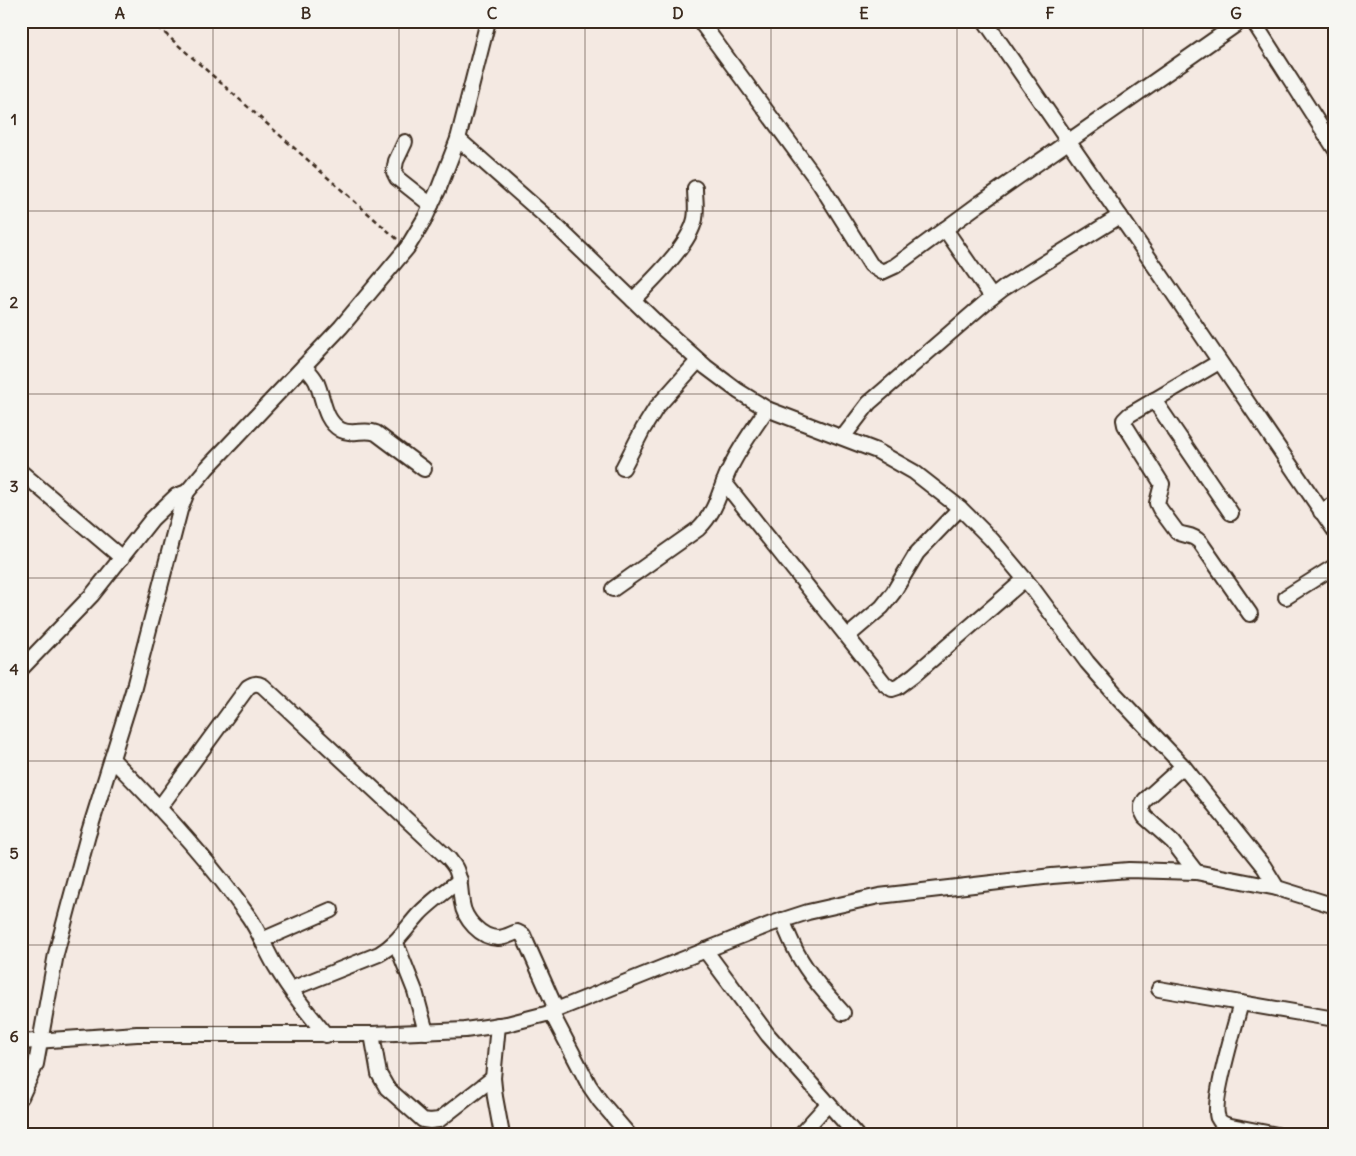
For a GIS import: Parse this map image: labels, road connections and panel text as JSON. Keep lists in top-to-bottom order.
{
  "grid": {
    "columns": [
      "A",
      "B",
      "C",
      "D",
      "E",
      "F",
      "G"
    ],
    "rows": [
      "1",
      "2",
      "3",
      "4",
      "5",
      "6"
    ]
  }
}
